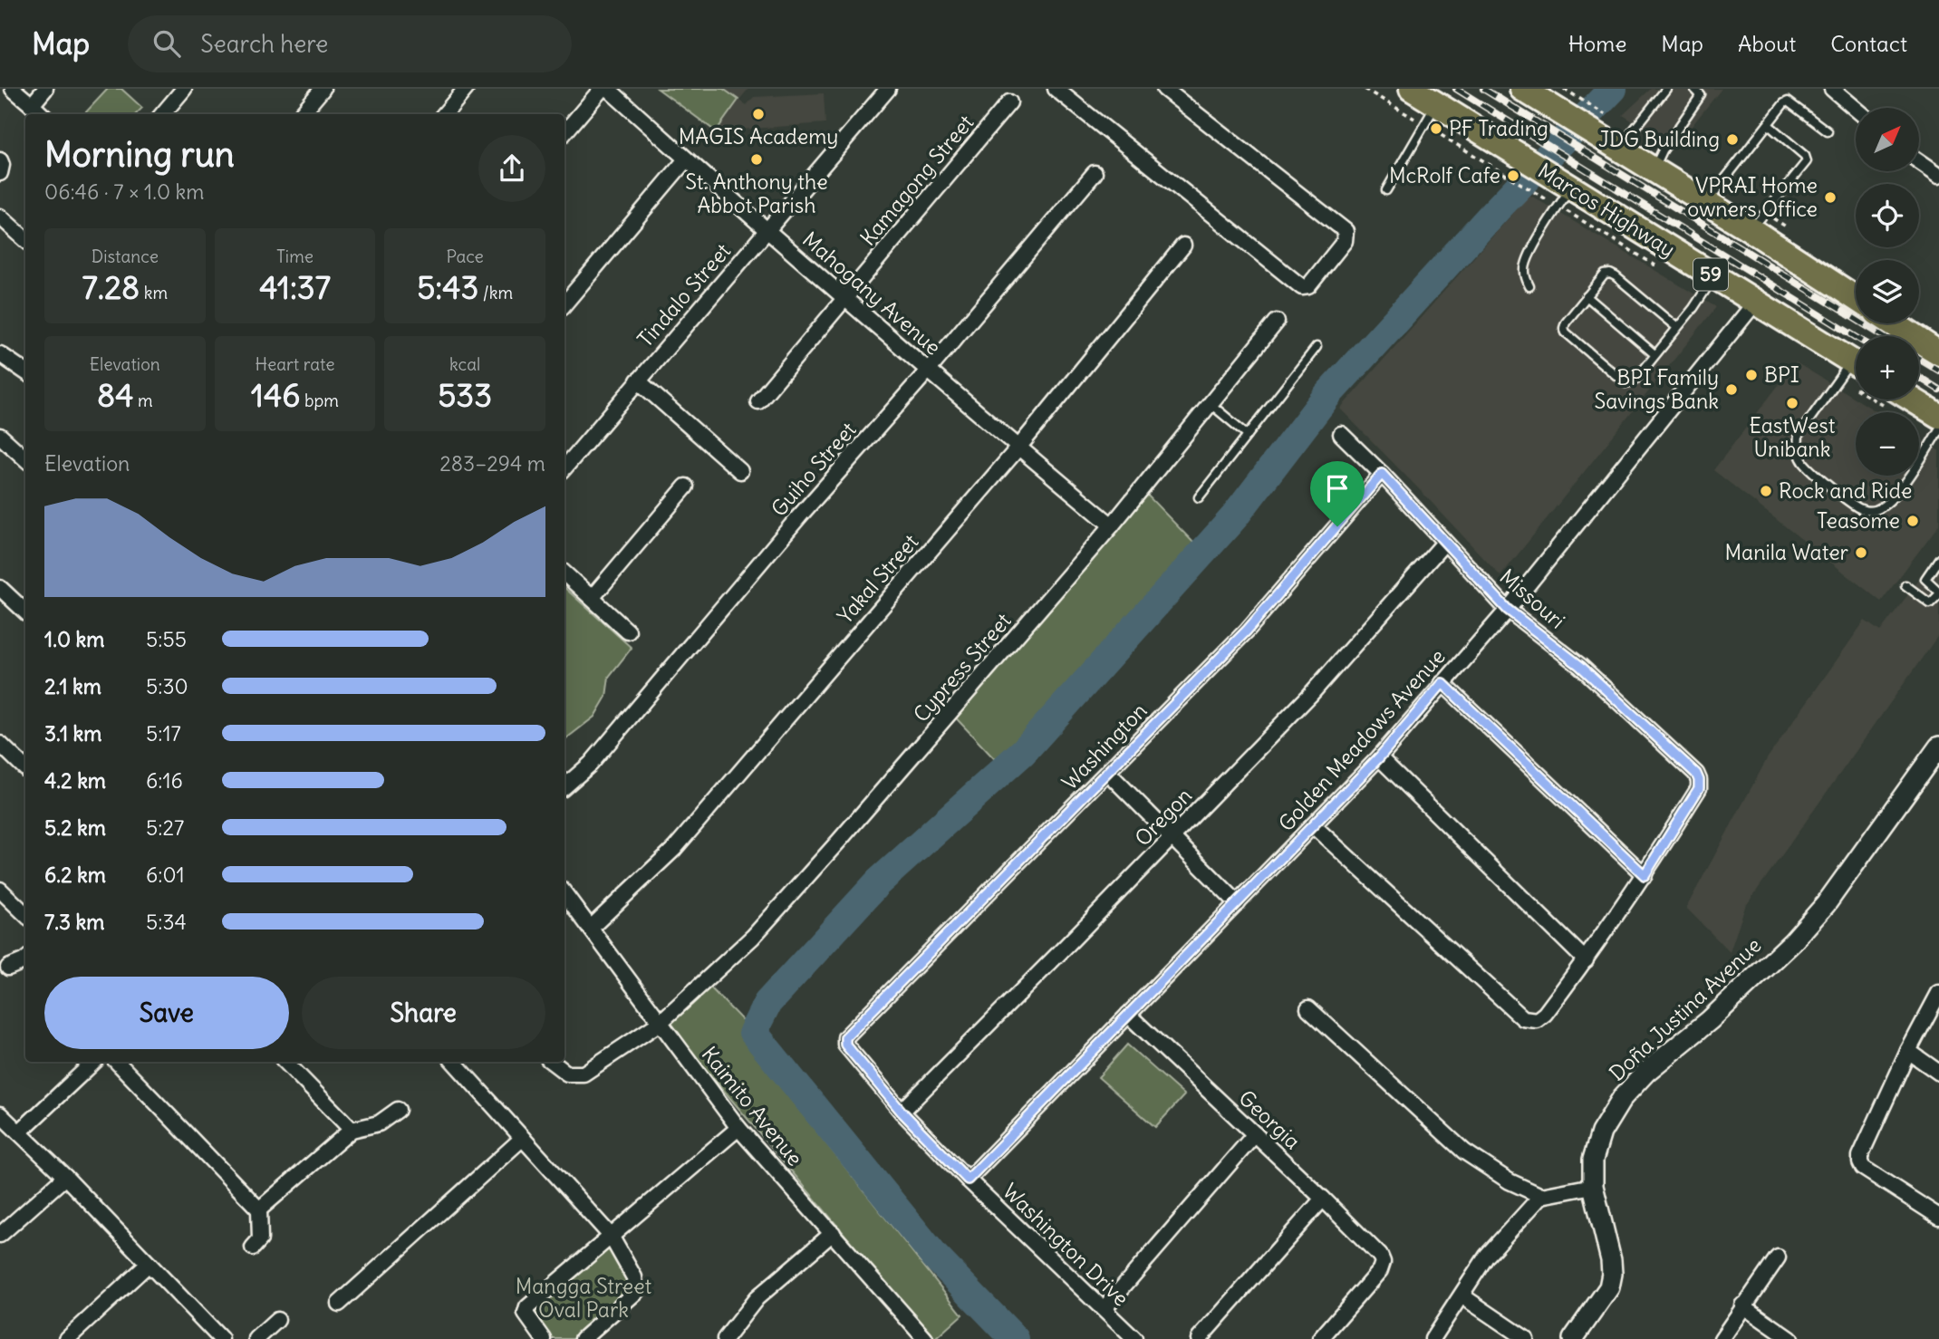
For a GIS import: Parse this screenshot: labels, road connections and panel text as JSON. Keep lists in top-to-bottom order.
{
  "streets": {
    "main road": ["Marcos Highway", "59"],
    "street": [
      "Kamagong Street",
      "Mahogany Avenue",
      "Tindalo Street",
      "Guiho Street",
      "Yakal Street",
      "Missouri",
      "Cypress Street",
      "Golden Meadows Avenue",
      "Washington",
      "Oregon",
      "Doña Justina Avenue",
      "Kaimito Avenue",
      "Georgia",
      "Washington Drive"
    ]
  },
  "crossings": [
    ["Kamagong Street", "Mahogany Avenue"],
    ["Marcos Highway", "Golden Meadows Avenue"],
    ["Mahogany Avenue", "Tindalo Street"],
    ["Mahogany Avenue", "Guiho Street"],
    ["Mahogany Avenue", "Yakal Street"],
    ["Mahogany Avenue", "Cypress Street"],
    ["Yakal Street", "Kaimito Avenue"],
    ["Missouri", "Golden Meadows Avenue"],
    ["Missouri", "Washington"],
    ["Missouri", "Oregon"],
    ["Cypress Street", "Kaimito Avenue"],
    ["Golden Meadows Avenue", "Georgia"],
    ["Golden Meadows Avenue", "Washington Drive"],
    ["Washington", "Washington Drive"],
    ["Oregon", "Washington Drive"]
  ],
  "parks": ["Mangga Street Oval Park"],
  "places": [
    "MAGIS Academy",
    "PF Trading",
    "JDG Building",
    "St. Anthony the Abbot Parish",
    "McRolf Cafe",
    "VPRAI Home owners Office",
    "BPI",
    "BPI Family Savings Bank",
    "EastWest Unibank",
    "Rock and Ride",
    "Teasome",
    "Manila Water"
  ],
  "north": "top right",
  "page": {
    "header": "Map",
    "search": "Search here",
    "nav": [
      "Home",
      "Map",
      "About",
      "Contact"
    ],
    "map_buttons": ["+", "−"],
    "heading": ["Morning run", "06:46 · 7 × 1.0 km"],
    "stats": [
      ["Distance", "7.28 km"],
      ["Time", "41:37"],
      ["Pace", "5:43 /km"],
      ["Elevation", "84 m"],
      ["Heart rate", "146 bpm"],
      ["kcal", "533"]
    ],
    "chart": ["Elevation", "283–294 m"],
    "list": [
      {
        "name": "1.0 km",
        "note": "5:55"
      },
      {
        "name": "2.1 km",
        "note": "5:30"
      },
      {
        "name": "3.1 km",
        "note": "5:17"
      },
      {
        "name": "4.2 km",
        "note": "6:16"
      },
      {
        "name": "5.2 km",
        "note": "5:27"
      },
      {
        "name": "6.2 km",
        "note": "6:01"
      },
      {
        "name": "7.3 km",
        "note": "5:34"
      }
    ],
    "buttons": ["Save", "Share"]
  }
}
